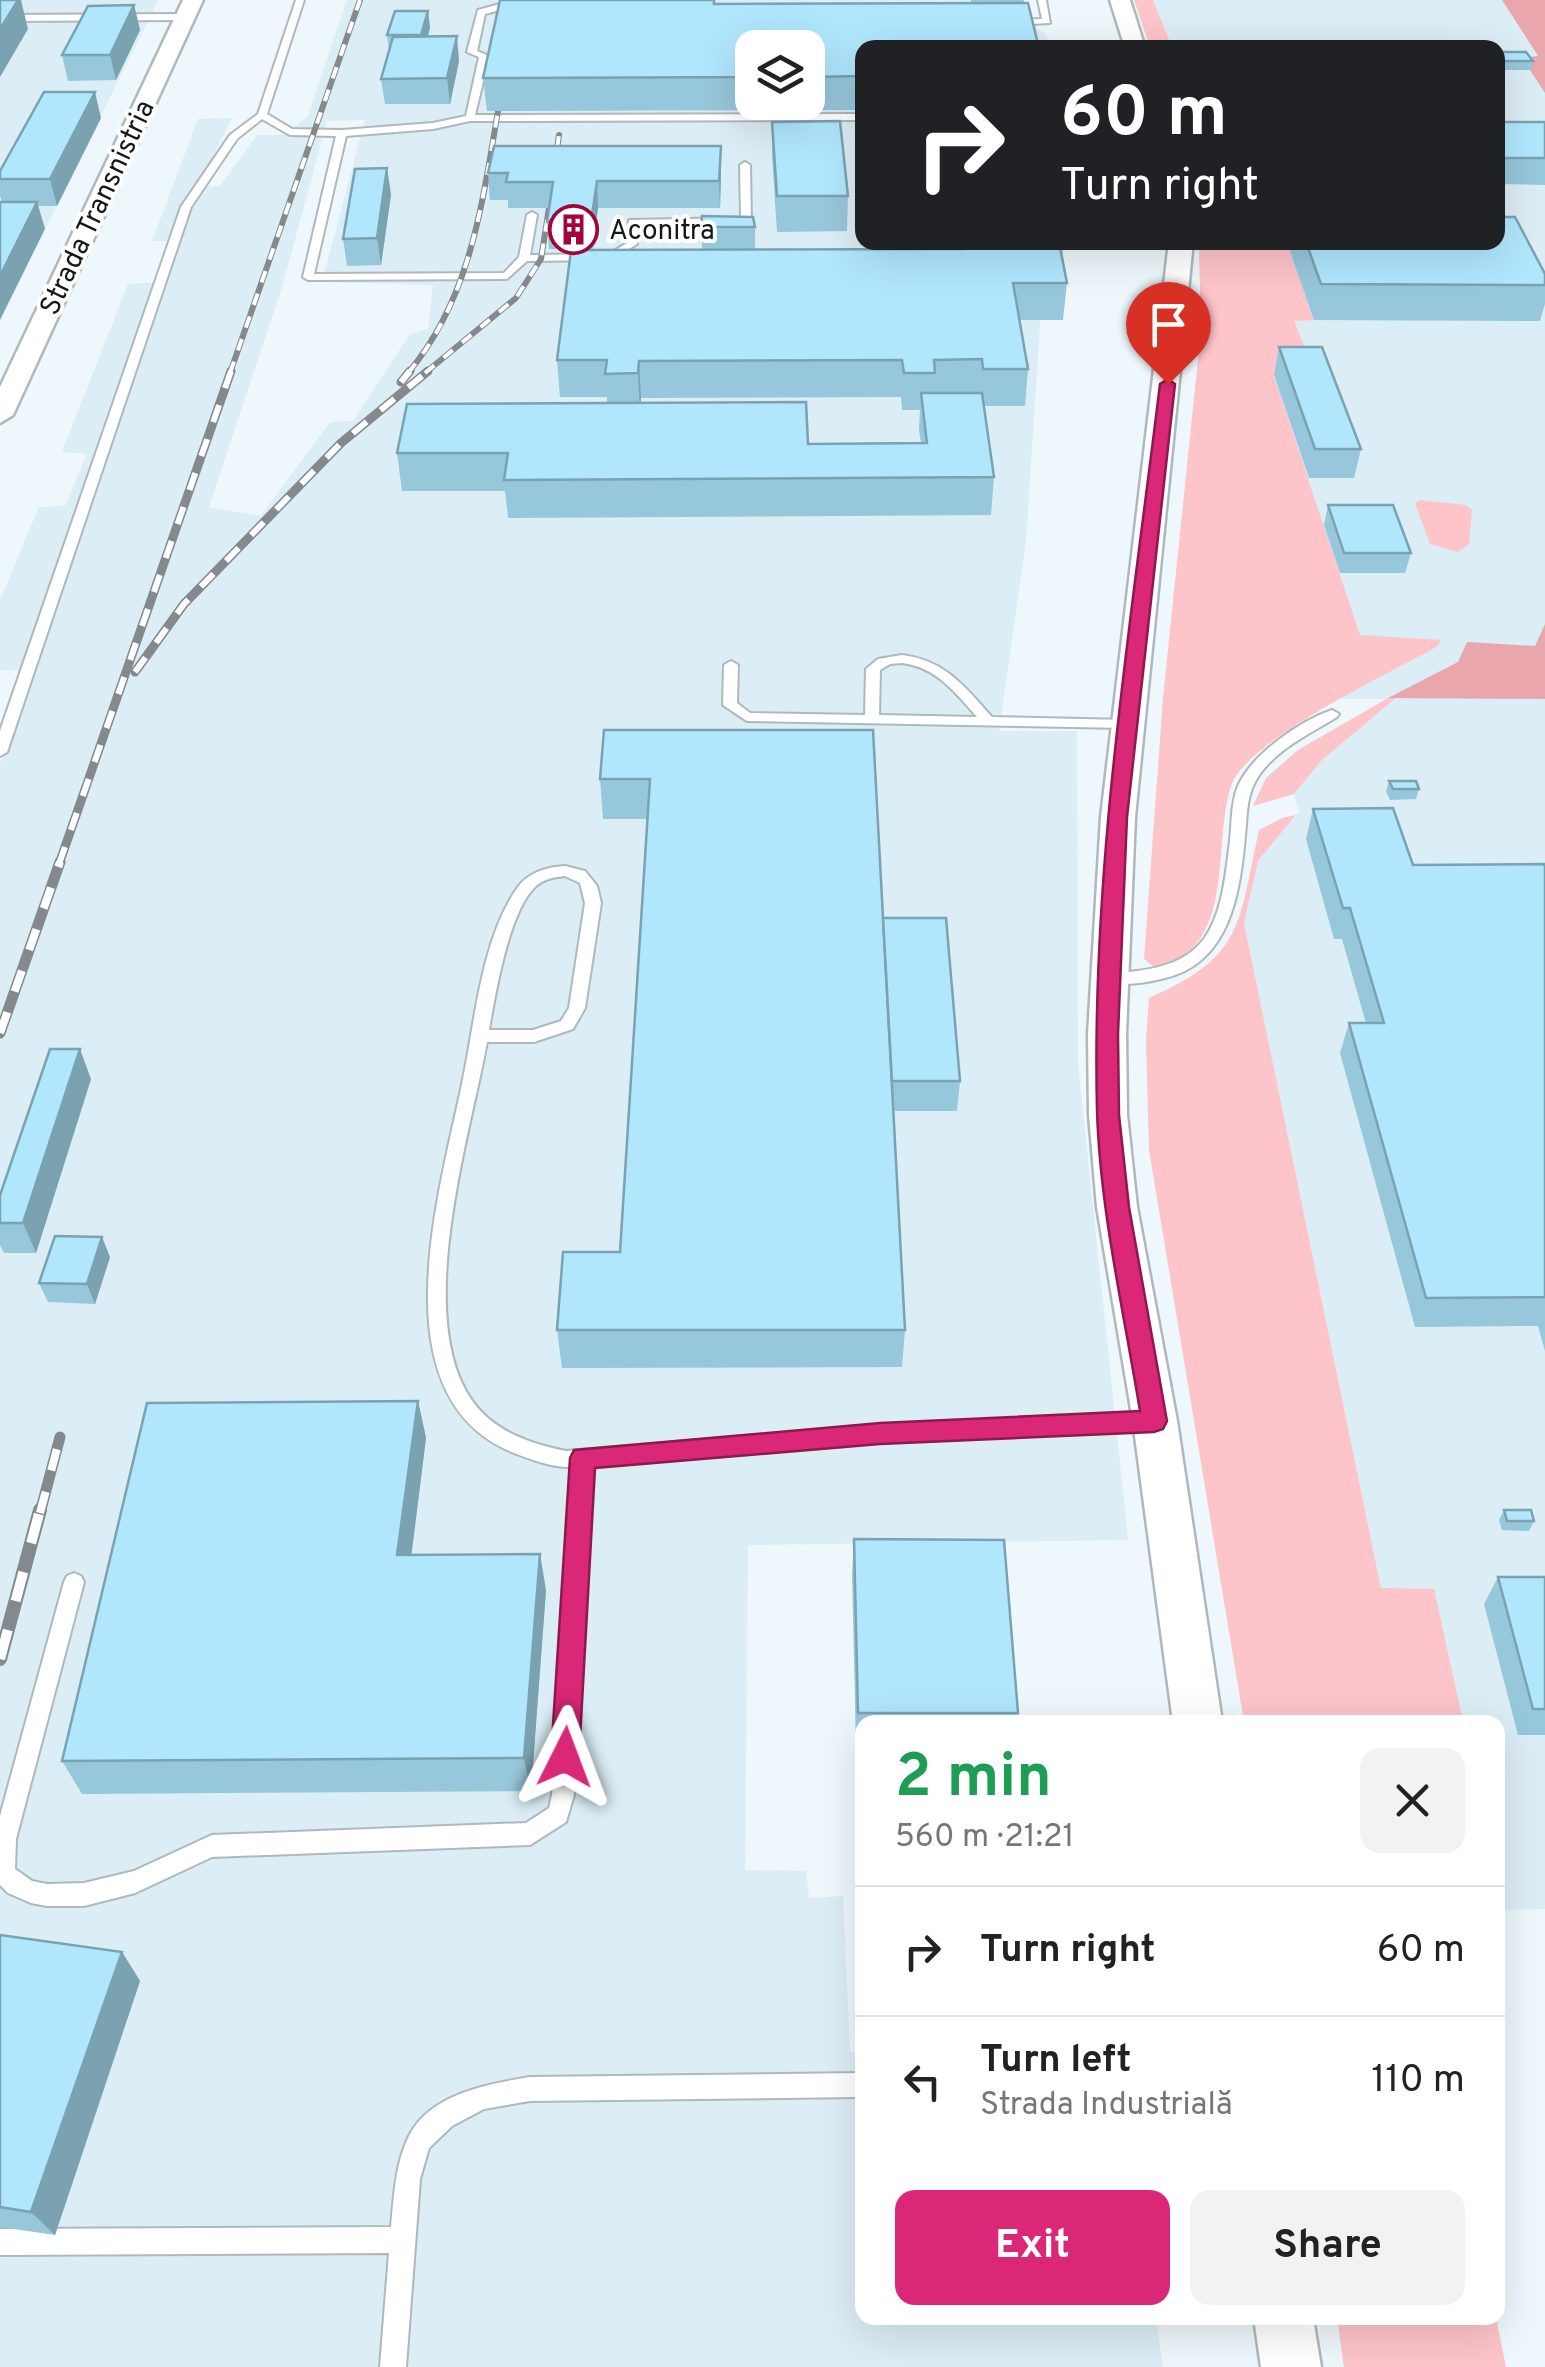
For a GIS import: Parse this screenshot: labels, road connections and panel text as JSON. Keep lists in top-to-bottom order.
{
  "streets": {
    "street": ["Strada Transnistria"]
  },
  "places": {
    "building": ["Aconitra"]
  },
  "page": {
    "turn": ["60 m", "Turn right"],
    "heading": ["2 min", "560 m · 21:21"],
    "list": [
      {
        "name": "Turn right",
        "value": "60 m"
      },
      {
        "name": "Turn left",
        "note": "Strada Industrială",
        "value": "110 m"
      }
    ],
    "buttons": ["Exit", "Share"]
  }
}
